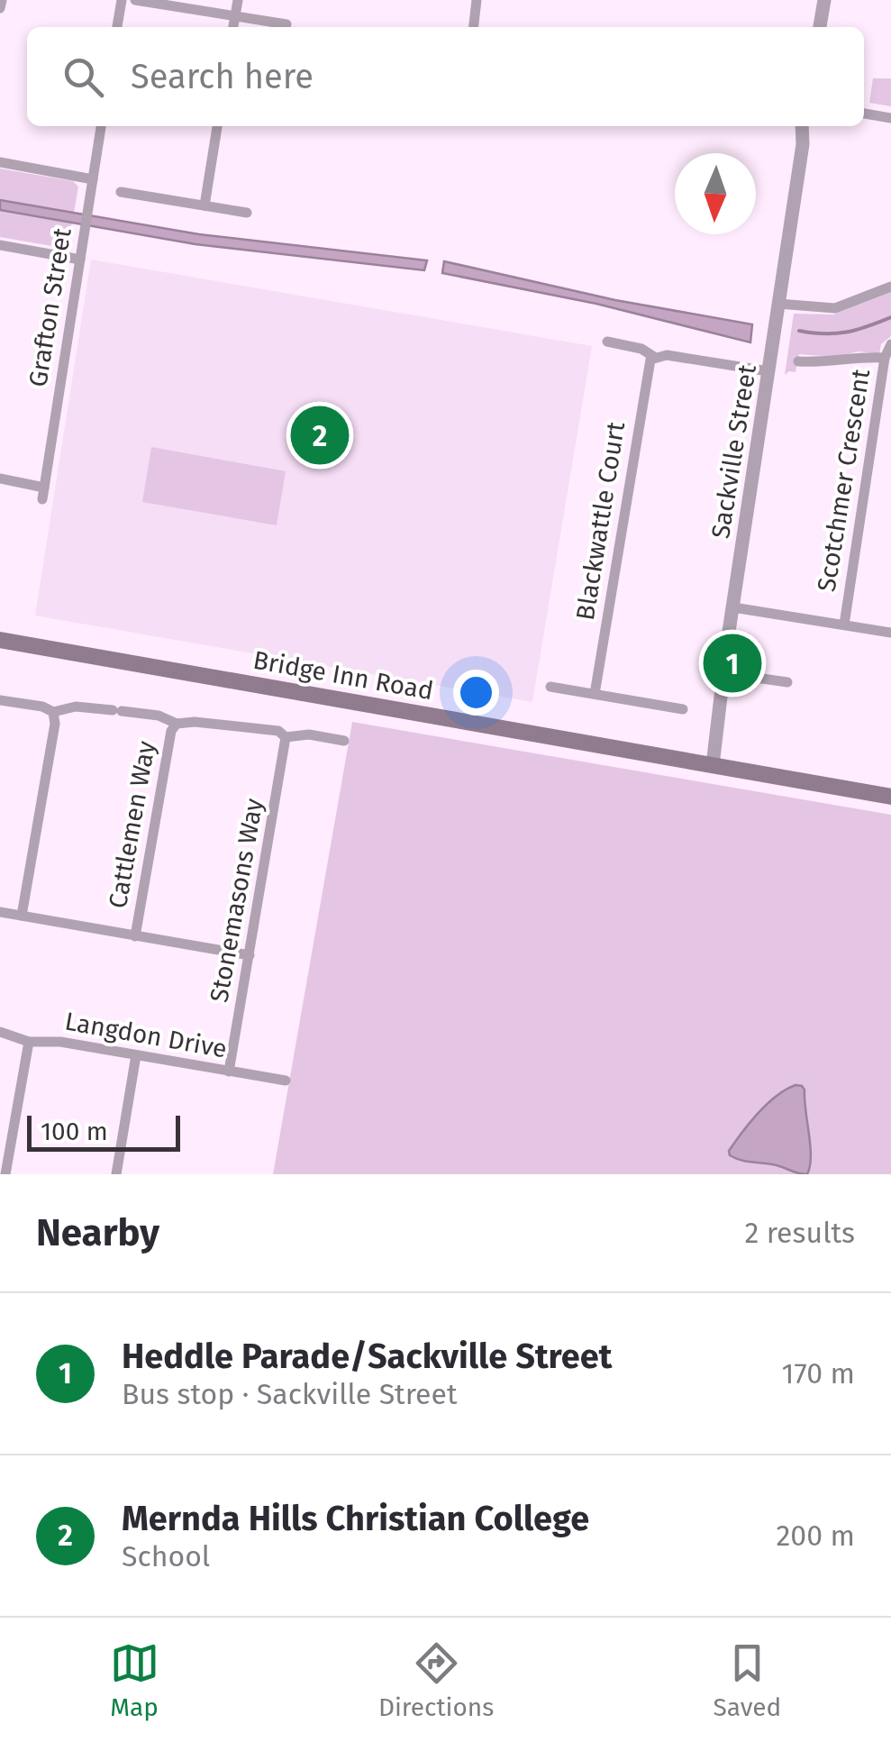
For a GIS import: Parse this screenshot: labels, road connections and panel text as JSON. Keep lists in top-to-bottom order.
{
  "streets": {
    "main road": ["Bridge Inn Road"],
    "street": [
      "Grafton Street",
      "Sackville Street",
      "Scotchmer Crescent",
      "Blackwattle Court",
      "Cattlemen Way",
      "Stonemasons Way",
      "Langdon Drive"
    ]
  },
  "crossings": [
    ["Sackville Street", "Bridge Inn Road"],
    ["Stonemasons Way", "Langdon Drive"]
  ],
  "scale_bar": "100 m",
  "north": "bottom",
  "page": {
    "search": "Search here",
    "pins": ["2", "1"],
    "scale": "100 m",
    "heading": ["Nearby", "2 results"],
    "list": [
      {
        "mark": "1",
        "name": "Heddle Parade/Sackville Street",
        "note": "Bus stop · Sackville Street",
        "value": "170 m"
      },
      {
        "mark": "2",
        "name": "Mernda Hills Christian College",
        "note": "School",
        "value": "200 m"
      }
    ],
    "nav": ["Map", "Directions", "Saved"]
  }
}
